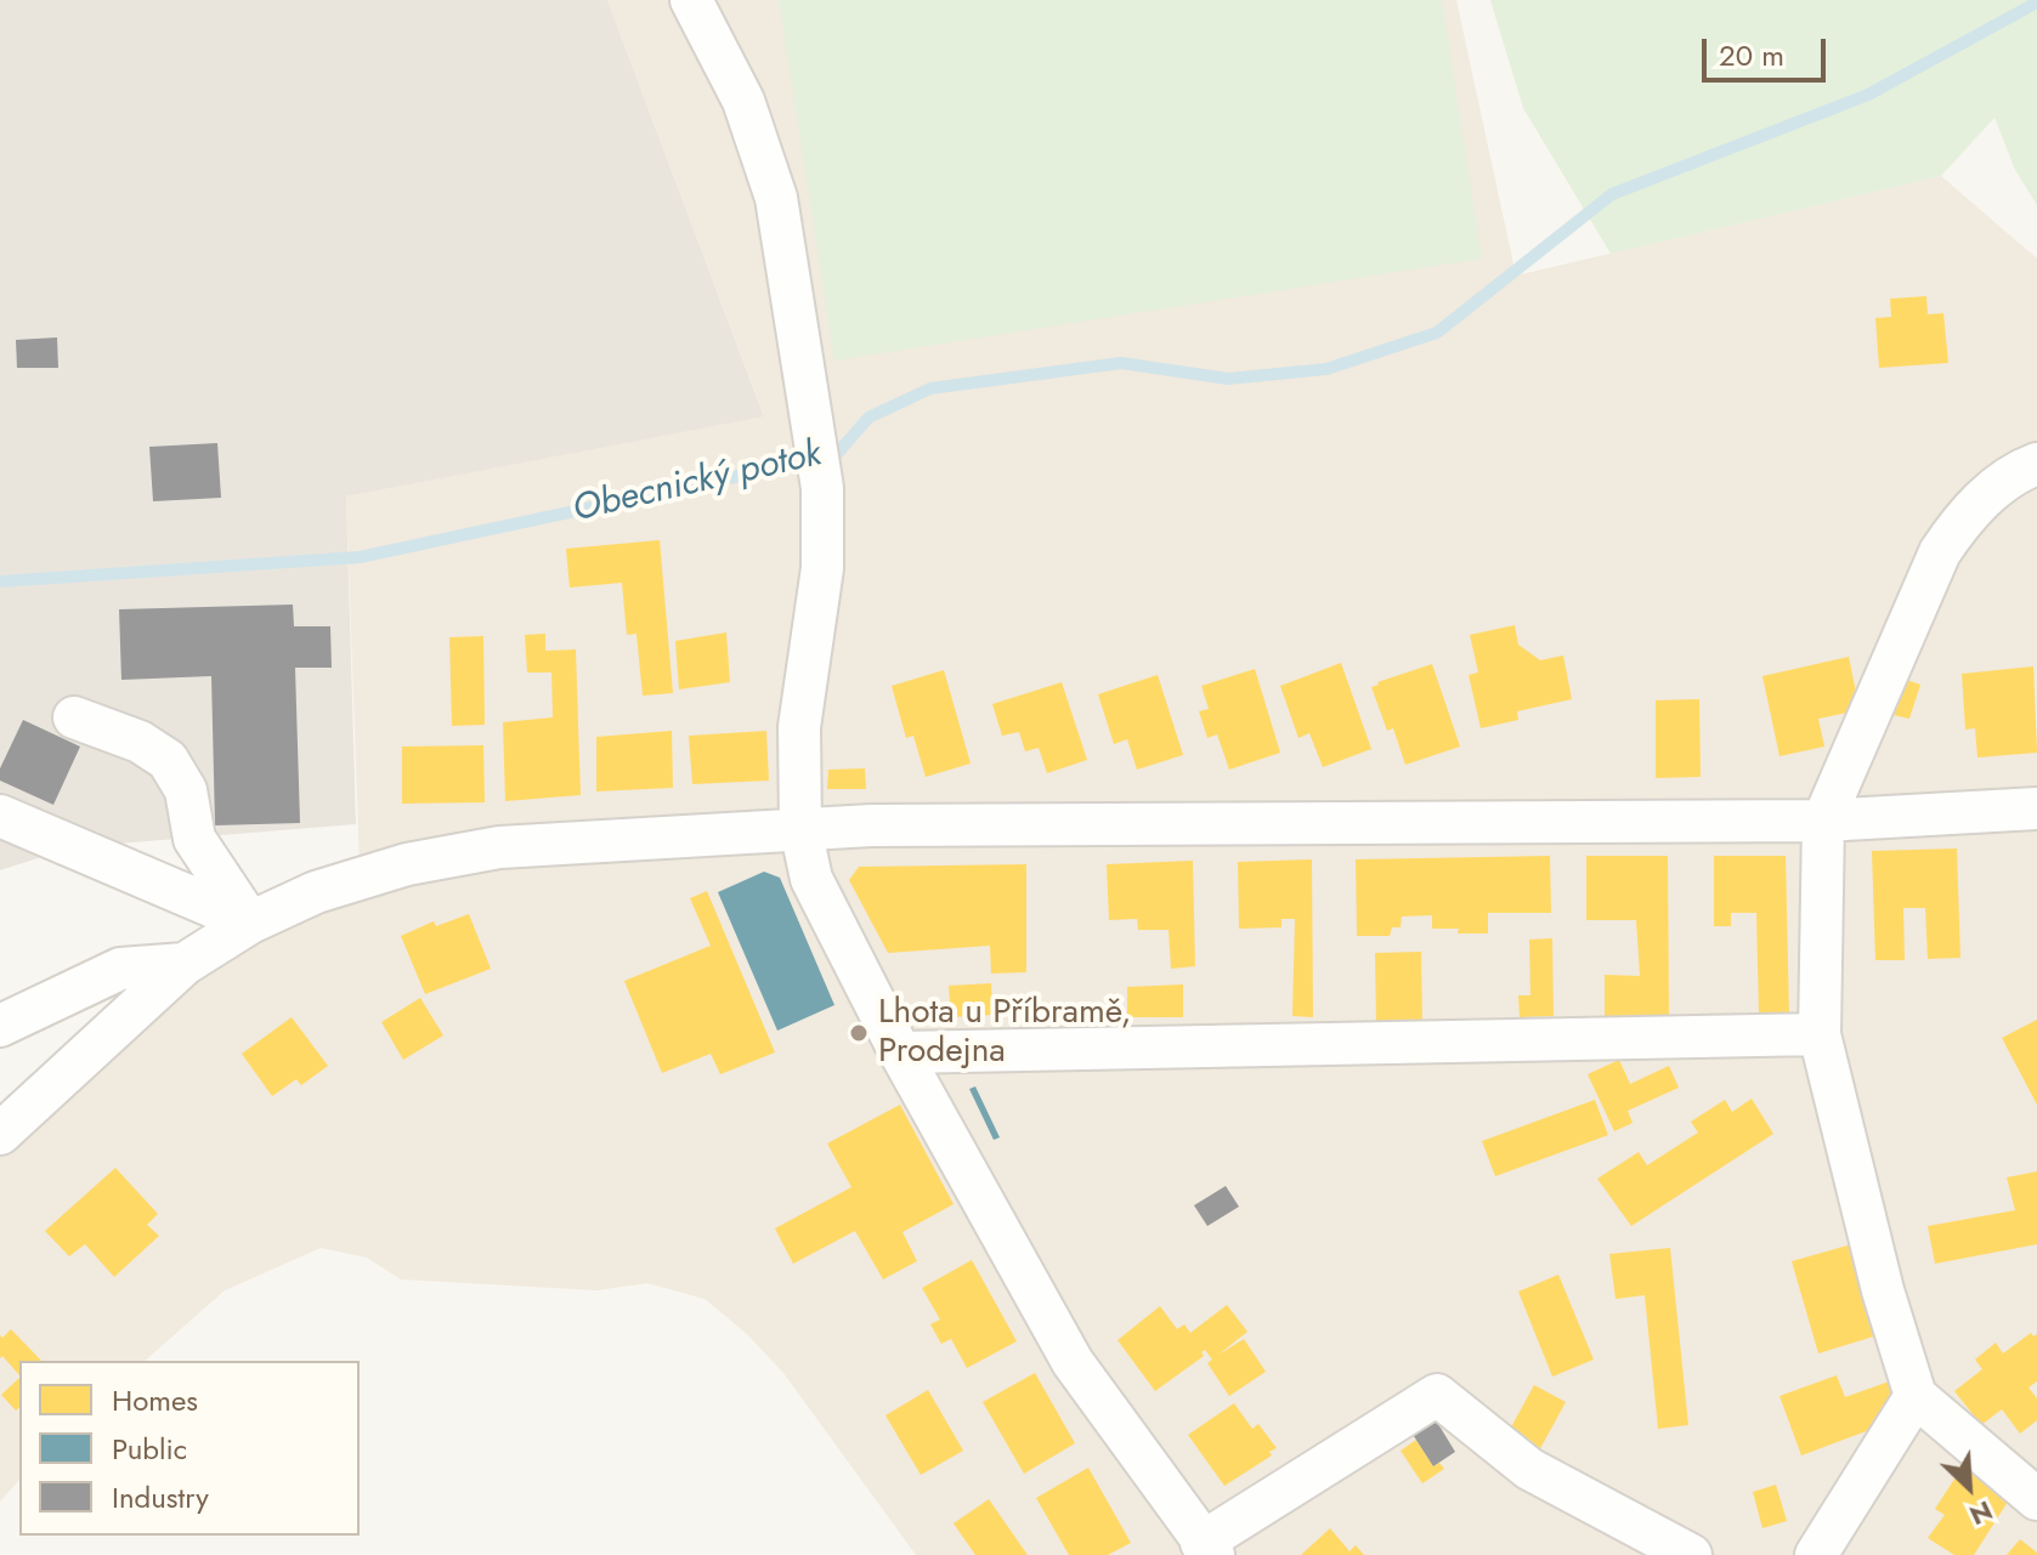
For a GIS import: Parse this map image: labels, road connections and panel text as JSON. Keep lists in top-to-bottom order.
{
  "water": ["Obecnický potok"],
  "places": ["Lhota u Příbramě, Prodejna"],
  "legend": ["Homes", "Public", "Industry"],
  "scale_bar": "20 m",
  "north": "bottom right"
}
